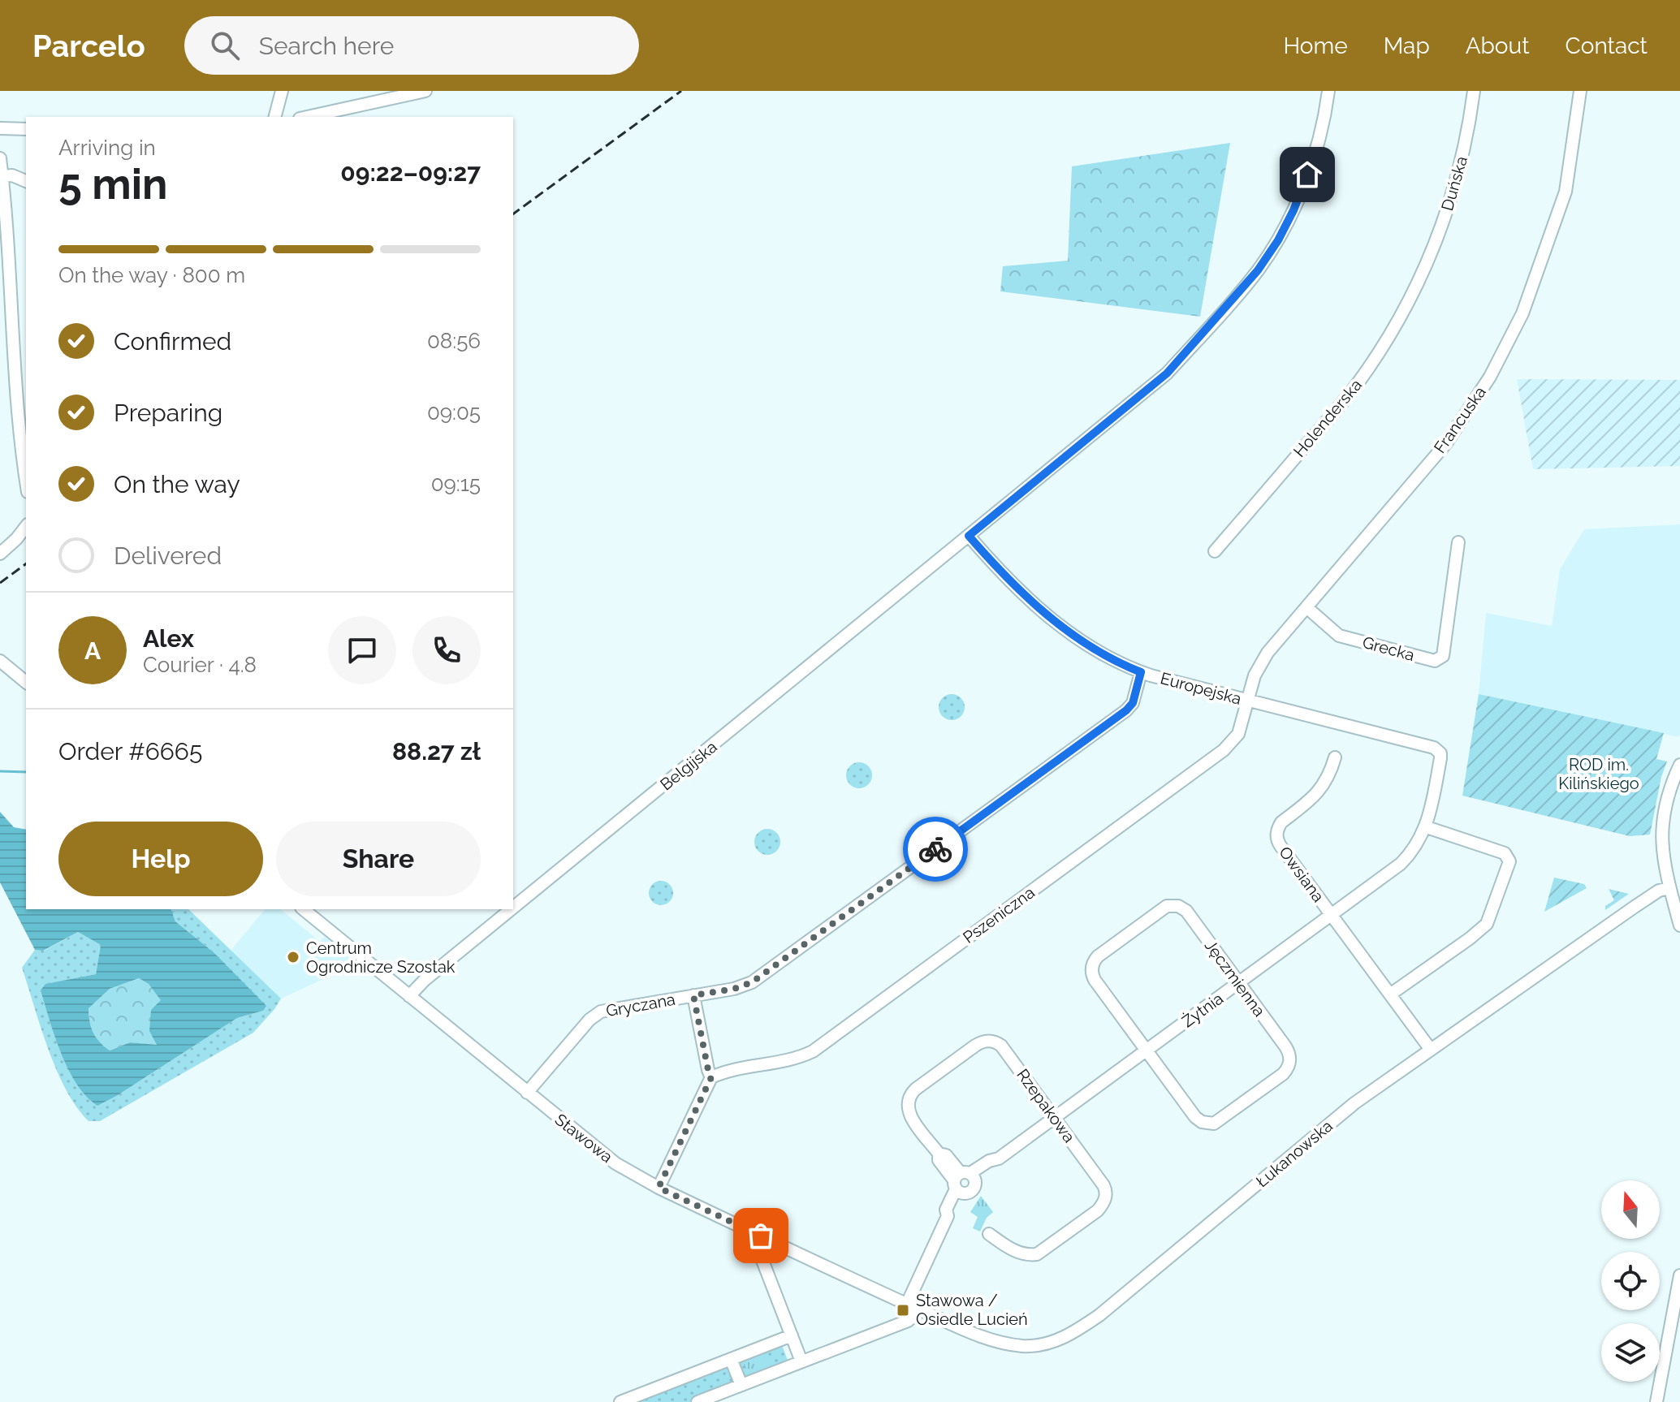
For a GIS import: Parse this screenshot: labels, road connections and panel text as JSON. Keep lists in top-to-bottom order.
{
  "streets": {
    "street": [
      "Duńska",
      "Holenderska",
      "Francuska",
      "Grecka",
      "Europejska",
      "Belgijska",
      "Owsiana",
      "Pszeniczna",
      "Jęczmienna",
      "Gryczana",
      "Żytnia",
      "Rzepakowa",
      "Stawowa",
      "Łukanowska"
    ]
  },
  "crossings": [
    ["Duńska", "Holenderska"],
    ["Francuska", "Grecka"],
    ["Francuska", "Europejska"],
    ["Francuska", "Pszeniczna"],
    ["Europejska", "Belgijska"],
    ["Europejska", "Pszeniczna"],
    ["Europejska", "Gryczana"],
    ["Europejska", "Żytnia"],
    ["Belgijska", "Stawowa"],
    ["Owsiana", "Żytnia"],
    ["Owsiana", "Łukanowska"],
    ["Jęczmienna", "Żytnia"],
    ["Gryczana", "Stawowa"],
    ["Żytnia", "Rzepakowa"],
    ["Stawowa", "Łukanowska"]
  ],
  "parks": ["ROD im. Kilińskiego"],
  "places": {
    "other": ["Centrum Ogrodnicze Szostak"],
    "transit": ["Stawowa / Osiedle Lucień"]
  },
  "north": "top",
  "page": {
    "header": "Parcelo",
    "search": "Search here",
    "nav": [
      "Home",
      "Map",
      "About",
      "Contact"
    ],
    "heading": ["5 min", "Arriving in", "09:22–09:27"],
    "panel": [
      "Alex",
      "Courier · 4.8",
      "Order #6665",
      "88.27 zł"
    ],
    "bar": "On the way · 800 m",
    "list": [
      ["Confirmed", "08:56"],
      ["Preparing", "09:05"],
      ["On the way", "09:15"],
      "Delivered"
    ],
    "round": "A",
    "buttons": ["Help", "Share"]
  }
}
